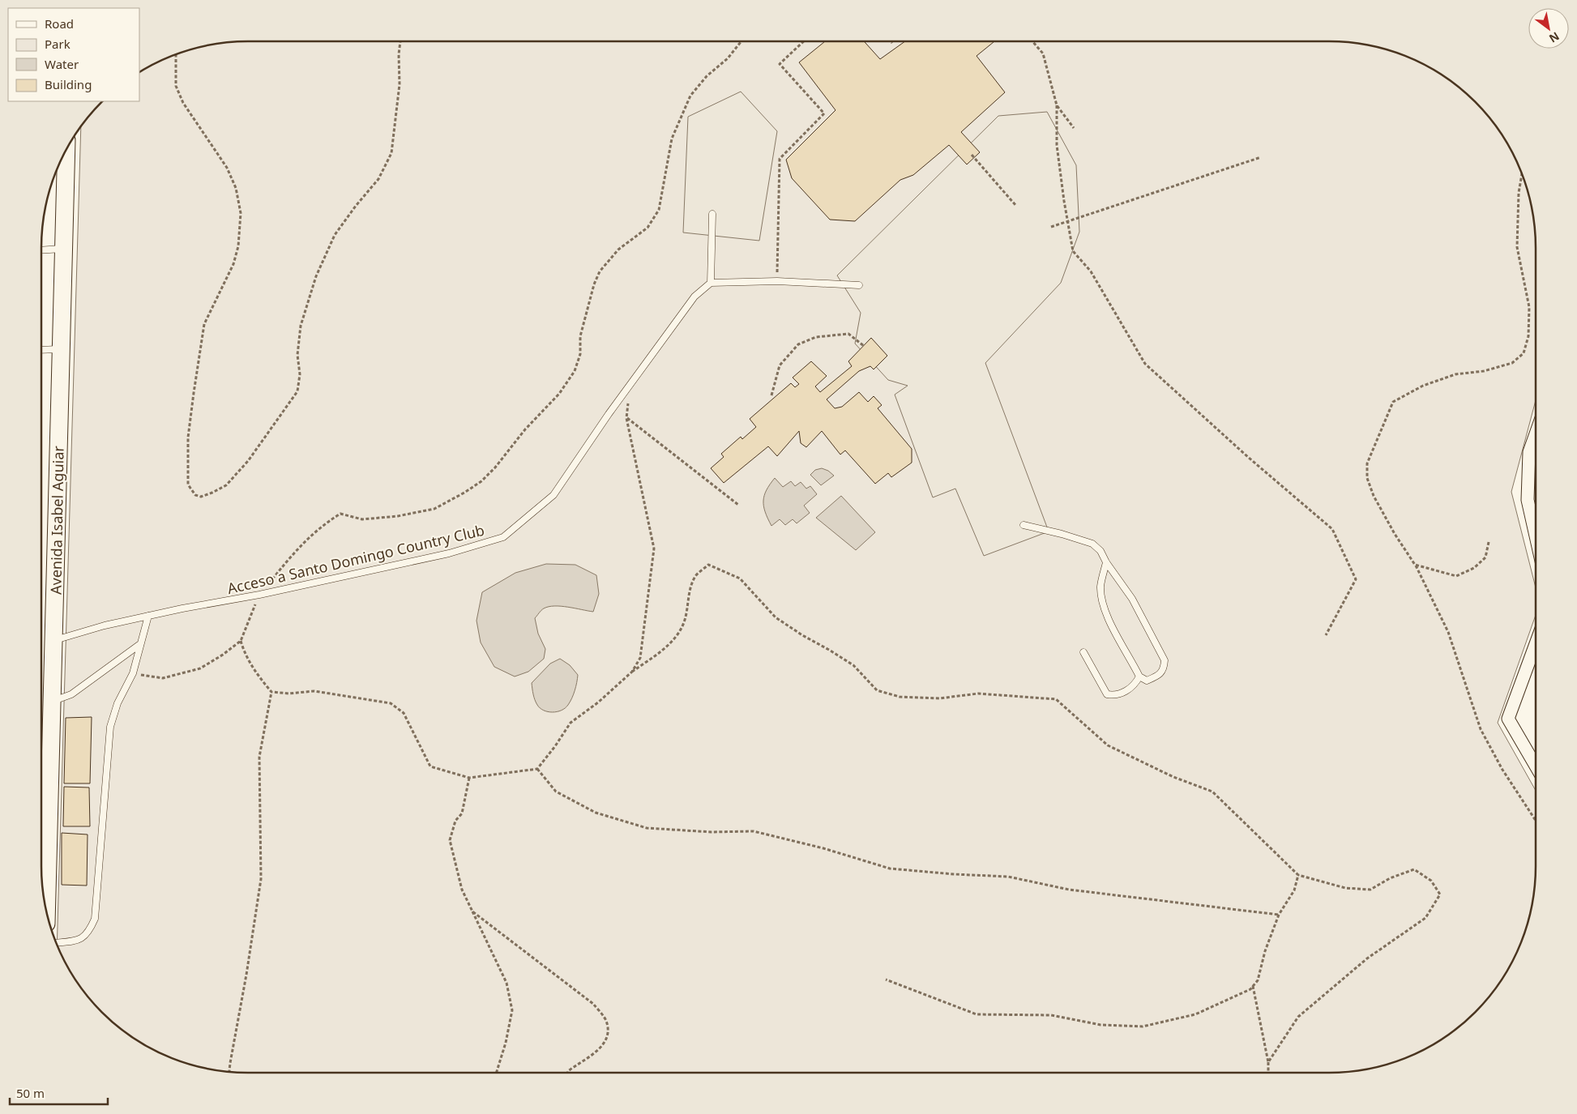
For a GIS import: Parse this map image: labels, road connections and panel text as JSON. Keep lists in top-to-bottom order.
{
  "streets": {
    "main road": ["Avenida Isabel Aguiar"],
    "lane": ["Acceso a Santo Domingo Country Club"]
  },
  "crossings": [
    ["Avenida Isabel Aguiar", "Acceso a Santo Domingo Country Club"]
  ],
  "legend": [
    "Road",
    "Park",
    "Water",
    "Building"
  ],
  "scale_bar": "50 m",
  "north": "bottom right"
}
